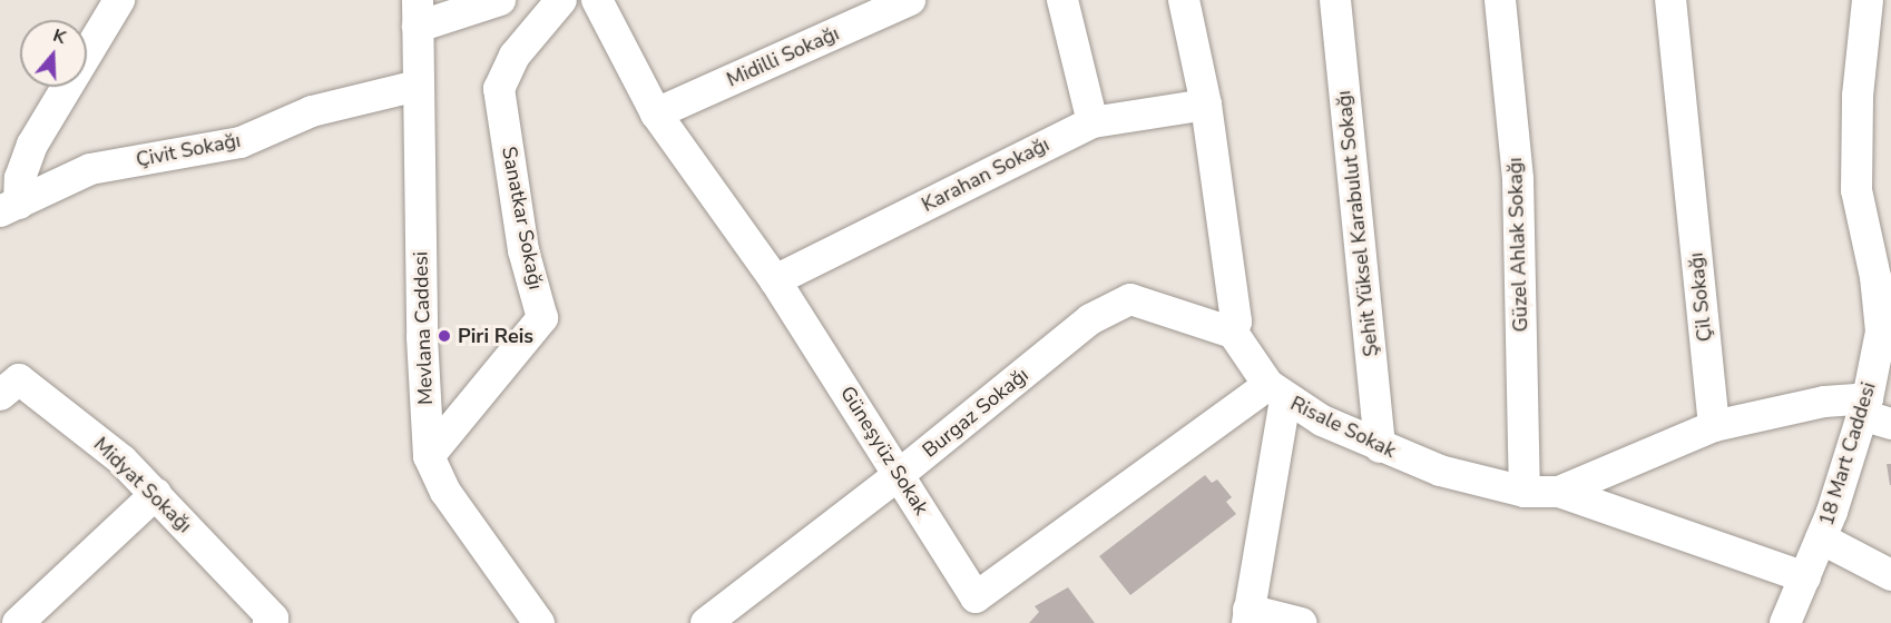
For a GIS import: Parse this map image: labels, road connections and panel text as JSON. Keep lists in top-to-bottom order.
{
  "streets": {
    "street": [
      "Midilli Sokağı",
      "Çivit Sokağı",
      "Karahan Sokağı",
      "Sanatkar Sokağı",
      "Şehit Yüksel Karabulut Sokağı",
      "Güzel Ahlak Sokağı",
      "Çil Sokağı",
      "Mevlana Caddesi",
      "Burgaz Sokağı",
      "Risale Sokak",
      "Güneşyüz Sokak",
      "18 Mart Caddesi",
      "Midyat Sokağı"
    ]
  },
  "crossings": [
    ["Midilli Sokağı", "Güneşyüz Sokak"],
    ["Çivit Sokağı", "Mevlana Caddesi"],
    ["Karahan Sokağı", "Güneşyüz Sokak"],
    ["Sanatkar Sokağı", "Mevlana Caddesi"],
    ["Şehit Yüksel Karabulut Sokağı", "Risale Sokak"],
    ["Güzel Ahlak Sokağı", "Risale Sokak"],
    ["Burgaz Sokağı", "Risale Sokak"],
    ["Burgaz Sokağı", "Güneşyüz Sokak"],
    ["Risale Sokak", "Güneşyüz Sokak"],
    ["Risale Sokak", "18 Mart Caddesi"]
  ],
  "places": ["Piri Reis"],
  "north": "top"
}
